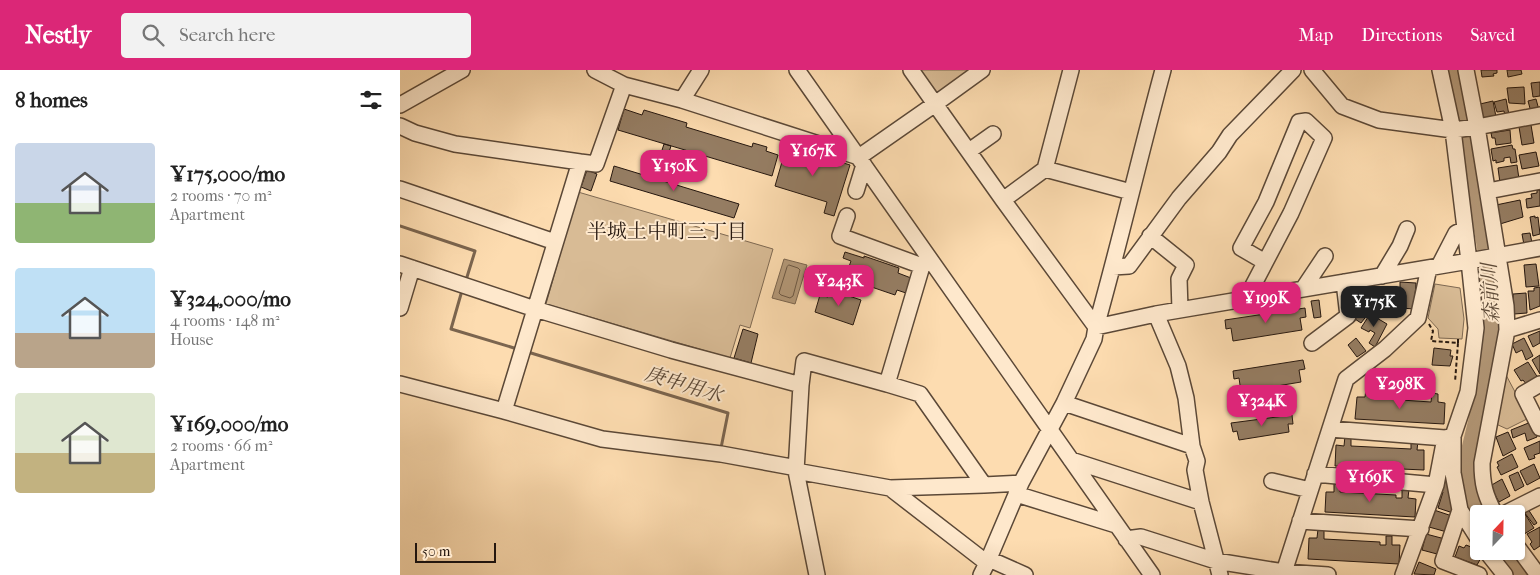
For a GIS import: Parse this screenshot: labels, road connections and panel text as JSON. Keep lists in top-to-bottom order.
{
  "districts": ["半城土中町三丁目"],
  "water": ["森前川", "庚申用水"],
  "scale_bar": "50 m",
  "north": "top",
  "page": {
    "header": "Nestly",
    "search": "Search here",
    "nav": ["Map", "Directions", "Saved"],
    "heading": "8 homes",
    "list": [
      {
        "name": "¥175,000/mo",
        "note": "2 rooms · 70 m² · Apartment"
      },
      {
        "name": "¥324,000/mo",
        "note": "4 rooms · 148 m² · House"
      },
      {
        "name": "¥169,000/mo",
        "note": "2 rooms · 66 m² · Apartment"
      }
    ],
    "price": [
      "¥167K",
      "¥150K",
      "¥243K",
      "¥199K",
      "¥175K",
      "¥298K",
      "¥324K",
      "¥169K"
    ],
    "scale": "50 m"
  }
}
